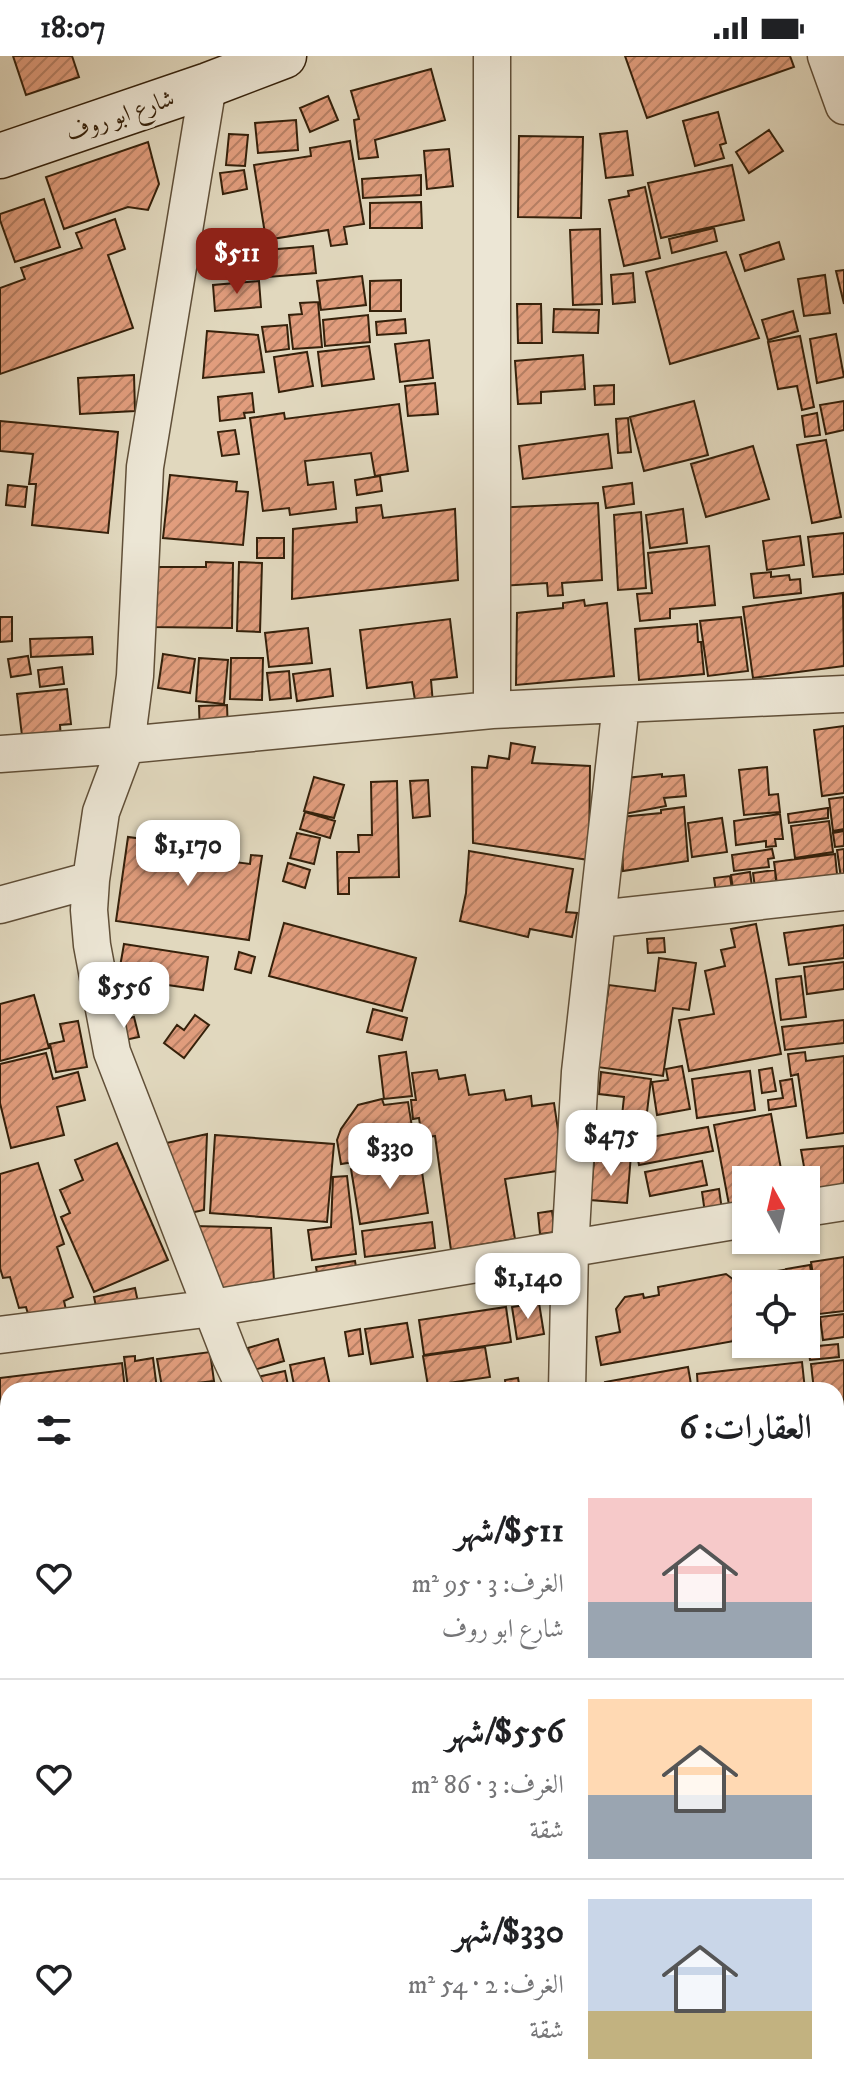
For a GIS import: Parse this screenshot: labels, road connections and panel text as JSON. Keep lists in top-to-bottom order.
{
  "streets": {
    "street": ["شارع ابو روف"]
  },
  "north": "top",
  "page": {
    "status": "18:07",
    "price": [
      "$511",
      "$1,170",
      "$556",
      "$475",
      "$330",
      "$1,140"
    ],
    "heading": "العقارات: 6",
    "list": [
      {
        "name": "$511/شهر",
        "note": "الغرف: 3 · 95 m² · شارع ابو روف"
      },
      {
        "name": "$556/شهر",
        "note": "الغرف: 3 · 86 m² · شقة"
      },
      {
        "name": "$330/شهر",
        "note": "الغرف: 2 · 54 m² · شقة"
      }
    ]
  }
}
